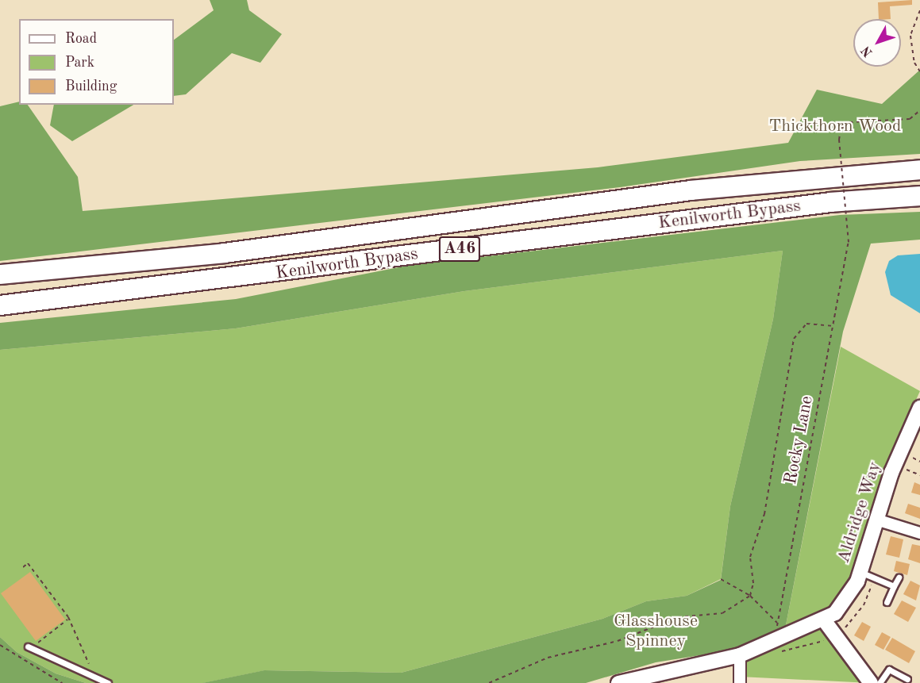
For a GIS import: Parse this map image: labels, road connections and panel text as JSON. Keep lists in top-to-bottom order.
{
  "streets": {
    "highway": ["Kenilworth Bypass", "A46"],
    "street": ["Aldridge Way"],
    "path": ["Rocky Lane"]
  },
  "crossings": [
    ["Rocky Lane", "Aldridge Way"]
  ],
  "parks": ["Thickthorn Wood", "Glasshouse Spinney"],
  "legend": ["Road", "Park", "Building"],
  "north": "bottom left"
}
